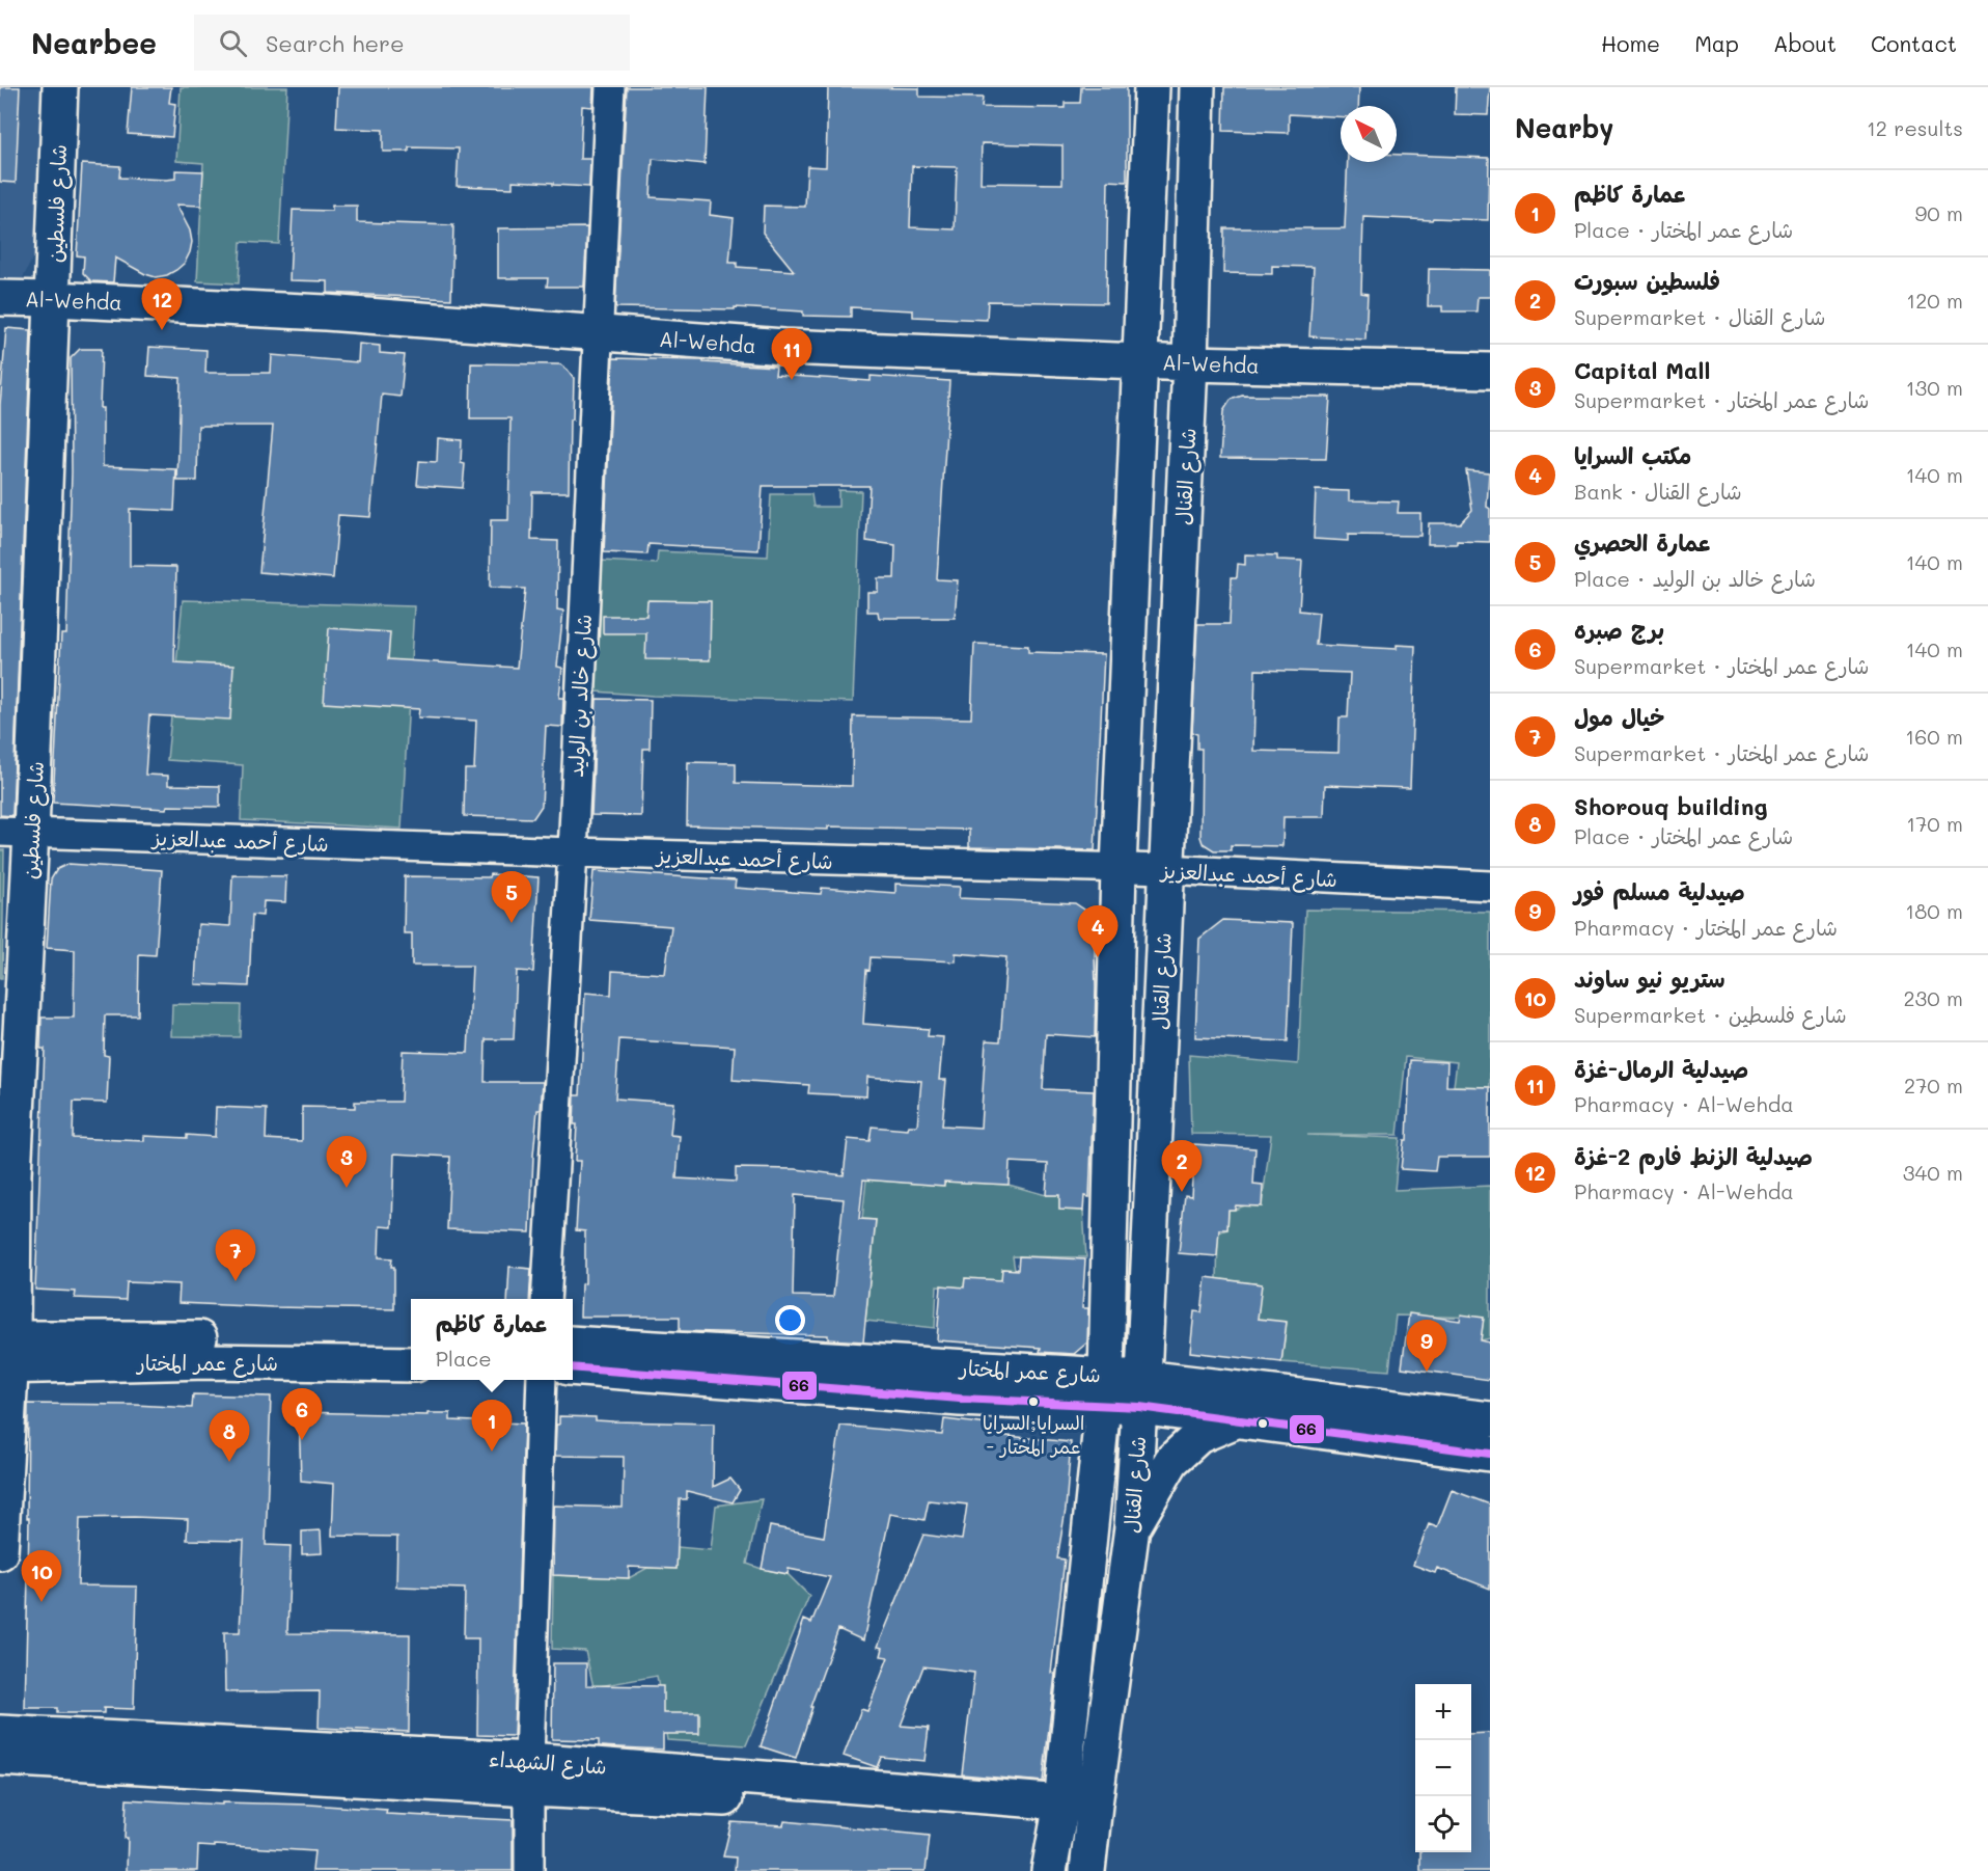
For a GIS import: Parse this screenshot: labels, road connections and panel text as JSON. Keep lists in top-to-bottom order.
{
  "streets": {
    "main road": [
      "شارع فلسطين",
      "Al-Wehda",
      "شارع القنال",
      "شارع عمر المختار",
      "شارع الشهداء"
    ],
    "street": ["شارع خالد بن الوليد", "شارع أحمد عبدالعزيز"]
  },
  "crossings": [
    ["شارع فلسطين", "Al-Wehda"],
    ["شارع فلسطين", "شارع أحمد عبدالعزيز"],
    ["شارع فلسطين", "شارع عمر المختار"],
    ["Al-Wehda", "شارع القنال"],
    ["Al-Wehda", "شارع خالد بن الوليد"],
    ["شارع القنال", "شارع أحمد عبدالعزيز"],
    ["شارع القنال", "شارع عمر المختار"],
    ["شارع القنال", "شارع الشهداء"],
    ["شارع خالد بن الوليد", "شارع أحمد عبدالعزيز"]
  ],
  "places": ["السرايا;السرايا - عمر المختار"],
  "lines": ["transit line 66"],
  "north": "top left",
  "page": {
    "header": "Nearbee",
    "search": "Search here",
    "nav": [
      "Home",
      "Map",
      "About",
      "Contact"
    ],
    "heading": ["Nearby", "12 results"],
    "list": [
      {
        "mark": "1",
        "name": "عمارة كاظم",
        "note": "Place · شارع عمر المختار",
        "value": "90 m"
      },
      {
        "mark": "2",
        "name": "فلسطين سبورت",
        "note": "Supermarket · شارع القنال",
        "value": "120 m"
      },
      {
        "mark": "3",
        "name": "Capital Mall",
        "note": "Supermarket · شارع عمر المختار",
        "value": "130 m"
      },
      {
        "mark": "4",
        "name": "مكتب السرايا",
        "note": "Bank · شارع القنال",
        "value": "140 m"
      },
      {
        "mark": "5",
        "name": "عمارة الحصري",
        "note": "Place · شارع خالد بن الوليد",
        "value": "140 m"
      },
      {
        "mark": "6",
        "name": "برج صبره",
        "note": "Supermarket · شارع عمر المختار",
        "value": "140 m"
      },
      {
        "mark": "7",
        "name": "خيال مول",
        "note": "Supermarket · شارع عمر المختار",
        "value": "160 m"
      },
      {
        "mark": "8",
        "name": "Shorouq building",
        "note": "Place · شارع عمر المختار",
        "value": "170 m"
      },
      {
        "mark": "9",
        "name": "صيدلية مسلم فور",
        "note": "Pharmacy · شارع عمر المختار",
        "value": "180 m"
      },
      {
        "mark": "10",
        "name": "ستريو نيو ساوند",
        "note": "Supermarket · شارع فلسطين",
        "value": "230 m"
      },
      {
        "mark": "11",
        "name": "صيدلية الرمال-غزة",
        "note": "Pharmacy · Al-Wehda",
        "value": "270 m"
      },
      {
        "mark": "12",
        "name": "صيدلية الزنط فارم 2-غزة",
        "note": "Pharmacy · Al-Wehda",
        "value": "340 m"
      }
    ],
    "pins": [
      "12",
      "11",
      "5",
      "4",
      "3",
      "2",
      "7",
      "9",
      "6",
      "1",
      "8",
      "10"
    ],
    "popup": ["عمارة كاظم", "Place"],
    "map_buttons": ["+", "−"]
  }
}
